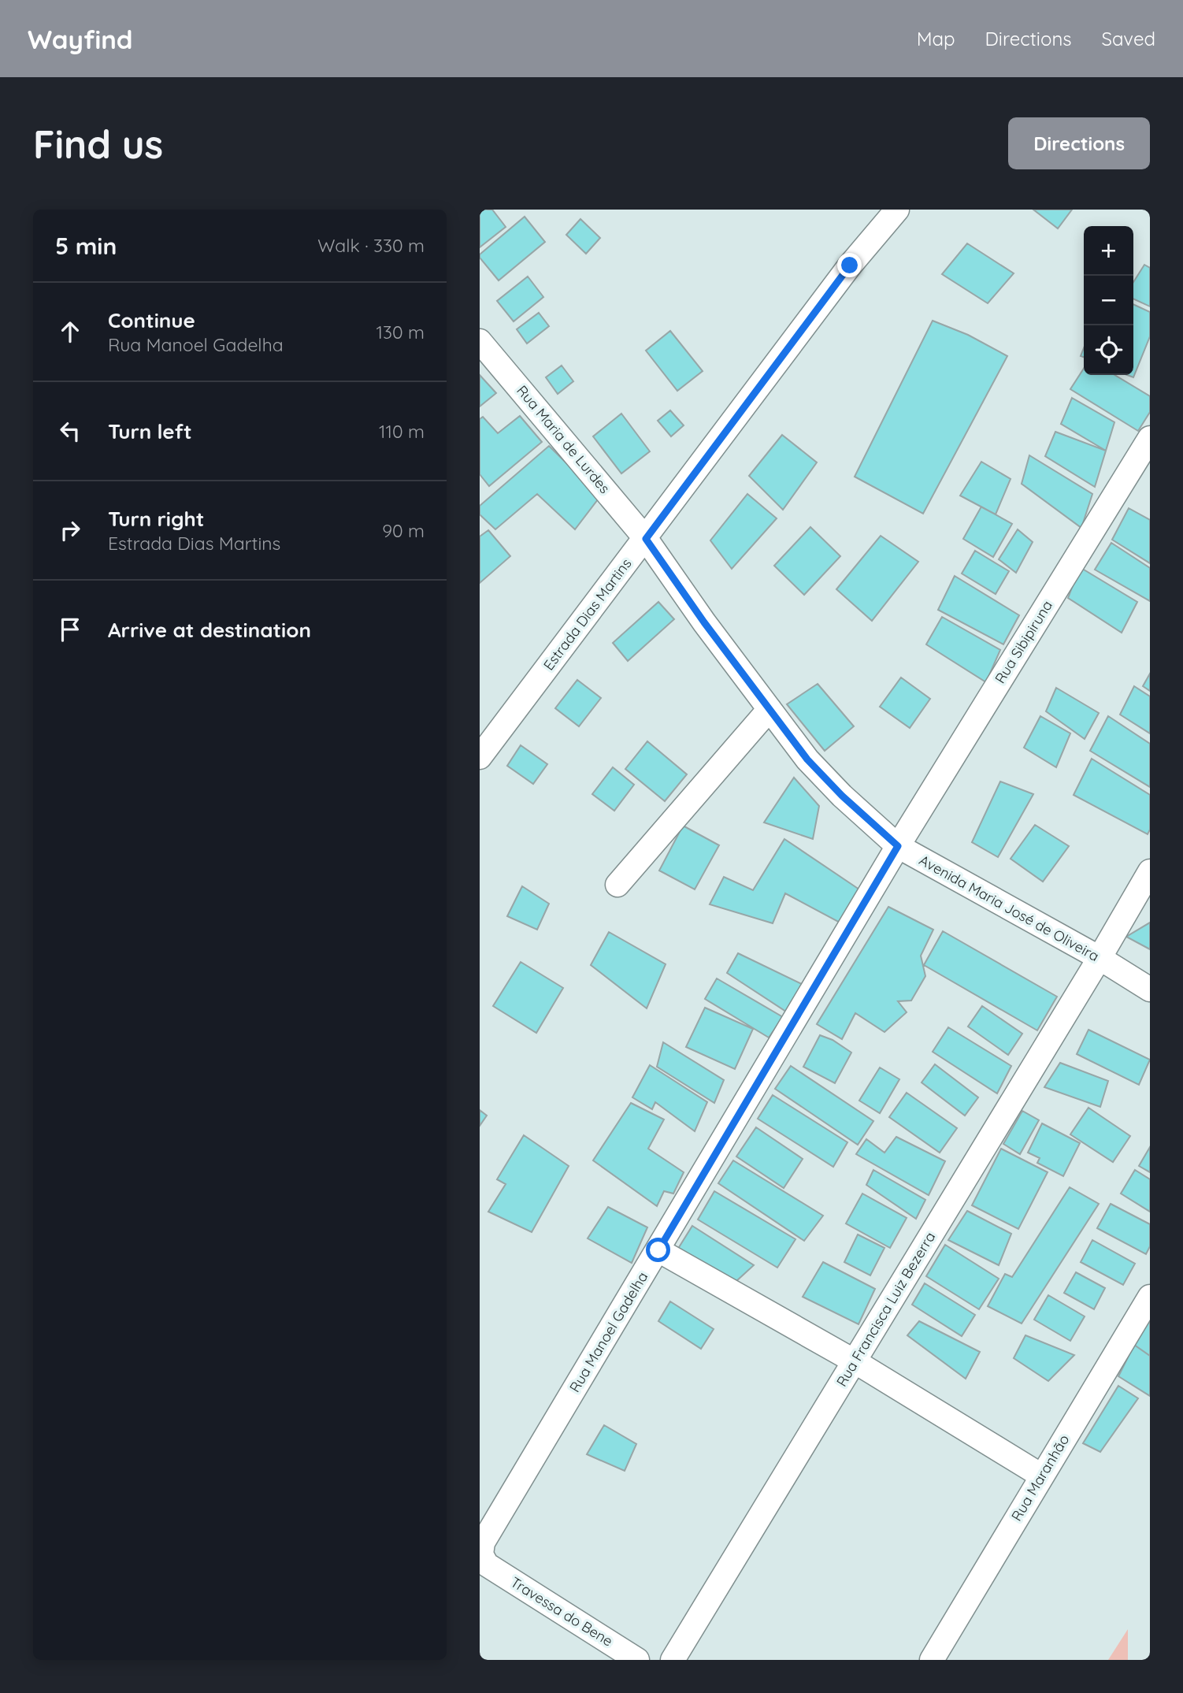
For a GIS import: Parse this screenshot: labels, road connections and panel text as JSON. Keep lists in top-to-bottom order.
{
  "streets": {
    "street": [
      "Rua Maria de Lurdes",
      "Estrada Dias Martins",
      "Rua Sibipiruna",
      "Avenida Maria José de Oliveira",
      "Rua Francisca Luiz Bezerra",
      "Rua Manoel Gadelha",
      "Rua Maranhão",
      "Travessa do Bene"
    ]
  },
  "crossings": [
    ["Rua Maria de Lurdes", "Estrada Dias Martins"],
    ["Rua Maria de Lurdes", "Avenida Maria José de Oliveira"],
    ["Estrada Dias Martins", "Avenida Maria José de Oliveira"],
    ["Rua Sibipiruna", "Avenida Maria José de Oliveira"],
    ["Rua Sibipiruna", "Rua Manoel Gadelha"],
    ["Avenida Maria José de Oliveira", "Rua Francisca Luiz Bezerra"],
    ["Avenida Maria José de Oliveira", "Rua Manoel Gadelha"],
    ["Rua Manoel Gadelha", "Travessa do Bene"]
  ],
  "page": {
    "header": "Wayfind",
    "nav": ["Map", "Directions", "Saved"],
    "buttons": "Directions",
    "title": "Find us",
    "heading": ["5 min", "Walk · 330 m"],
    "map_buttons": ["+", "−"],
    "list": [
      ["Continue", "Rua Manoel Gadelha", "130 m"],
      ["Turn left", "110 m"],
      ["Turn right", "Estrada Dias Martins", "90 m"],
      "Arrive at destination"
    ]
  }
}
